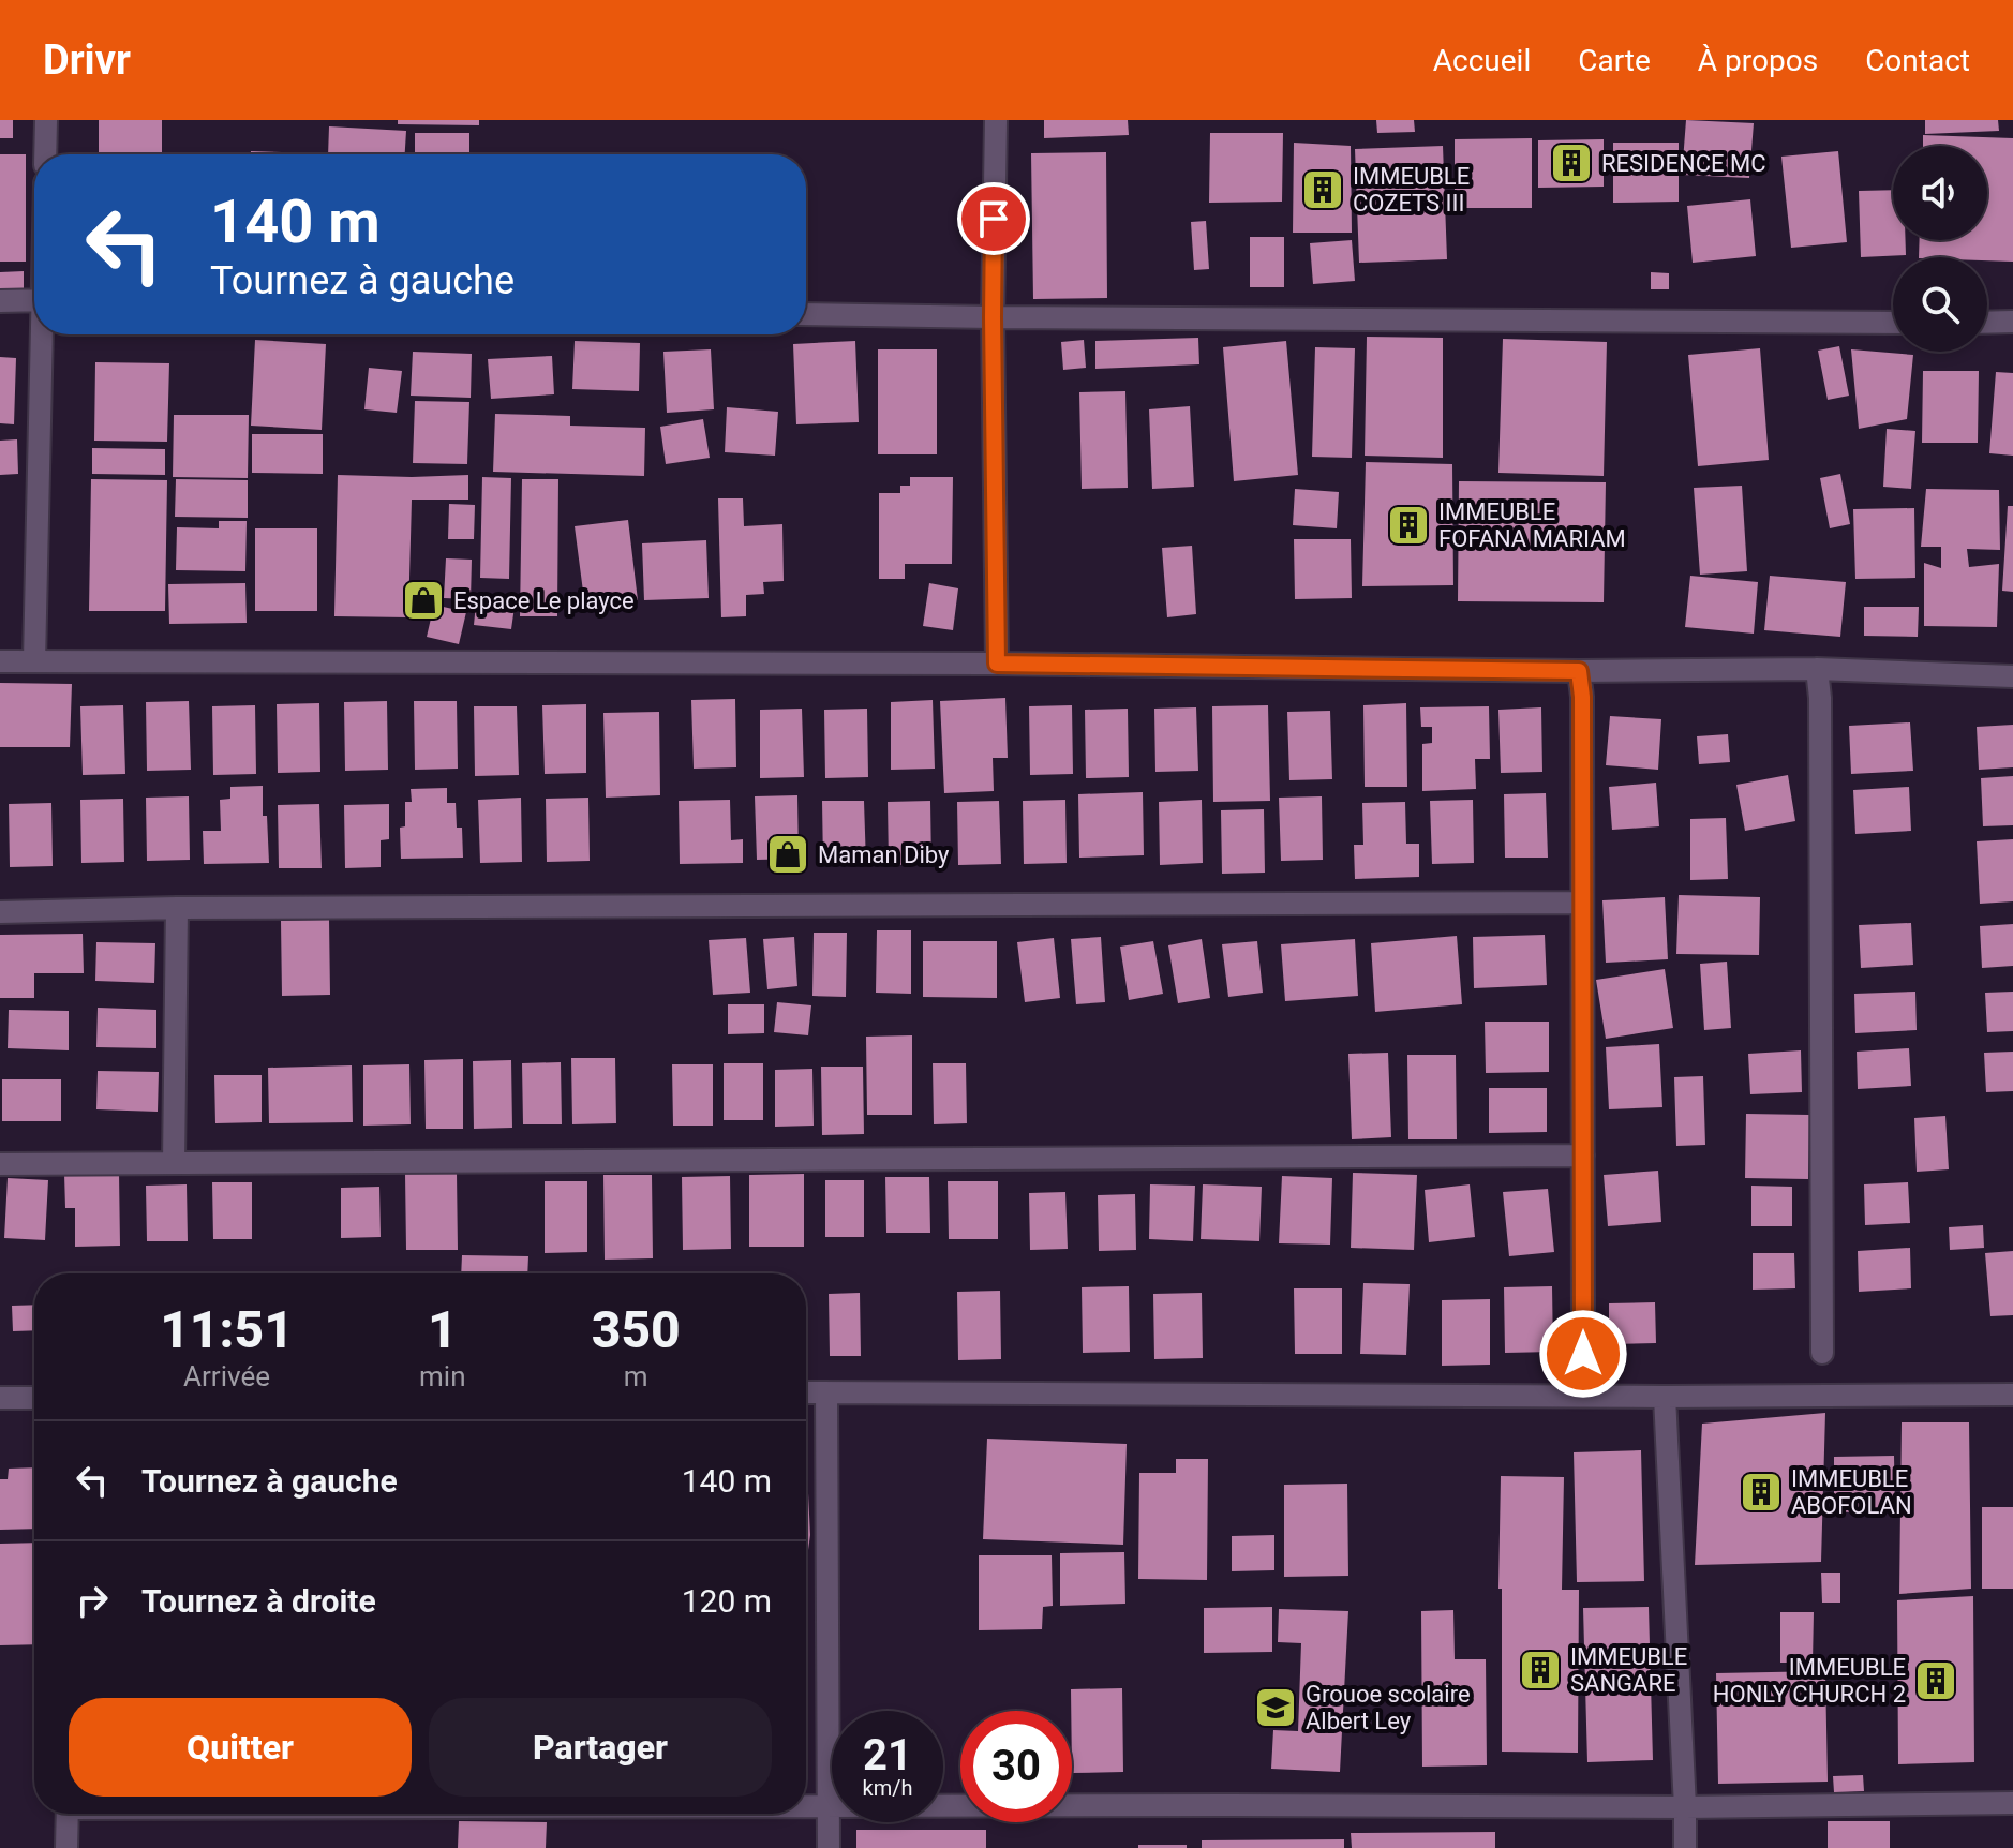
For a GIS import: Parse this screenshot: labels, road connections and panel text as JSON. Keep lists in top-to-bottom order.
{
  "places": {
    "building": [
      "RESIDENCE MC",
      "IMMEUBLE COZETS III",
      "IMMEUBLE FOFANA MARIAM",
      "IMMEUBLE ABOFOLAN",
      "IMMEUBLE SANGARE",
      "IMMEUBLE HONLY CHURCH 2"
    ],
    "shop": ["Espace Le playce", "Maman Diby"],
    "school or university": ["Grouoe scolaire Albert Ley"]
  },
  "page": {
    "header": "Drivr",
    "nav": [
      "Accueil",
      "Carte",
      "À propos",
      "Contact"
    ],
    "turn": ["140 m", "Tournez à gauche"],
    "eta": [
      "11:51",
      "Arrivée",
      "1",
      "min",
      "350",
      "m"
    ],
    "list": [
      {
        "name": "Tournez à gauche",
        "value": "140 m"
      },
      {
        "name": "Tournez à droite",
        "value": "120 m"
      }
    ],
    "buttons": ["Quitter", "Partager"],
    "speed": "21 km/h",
    "limit": "30"
  }
}
